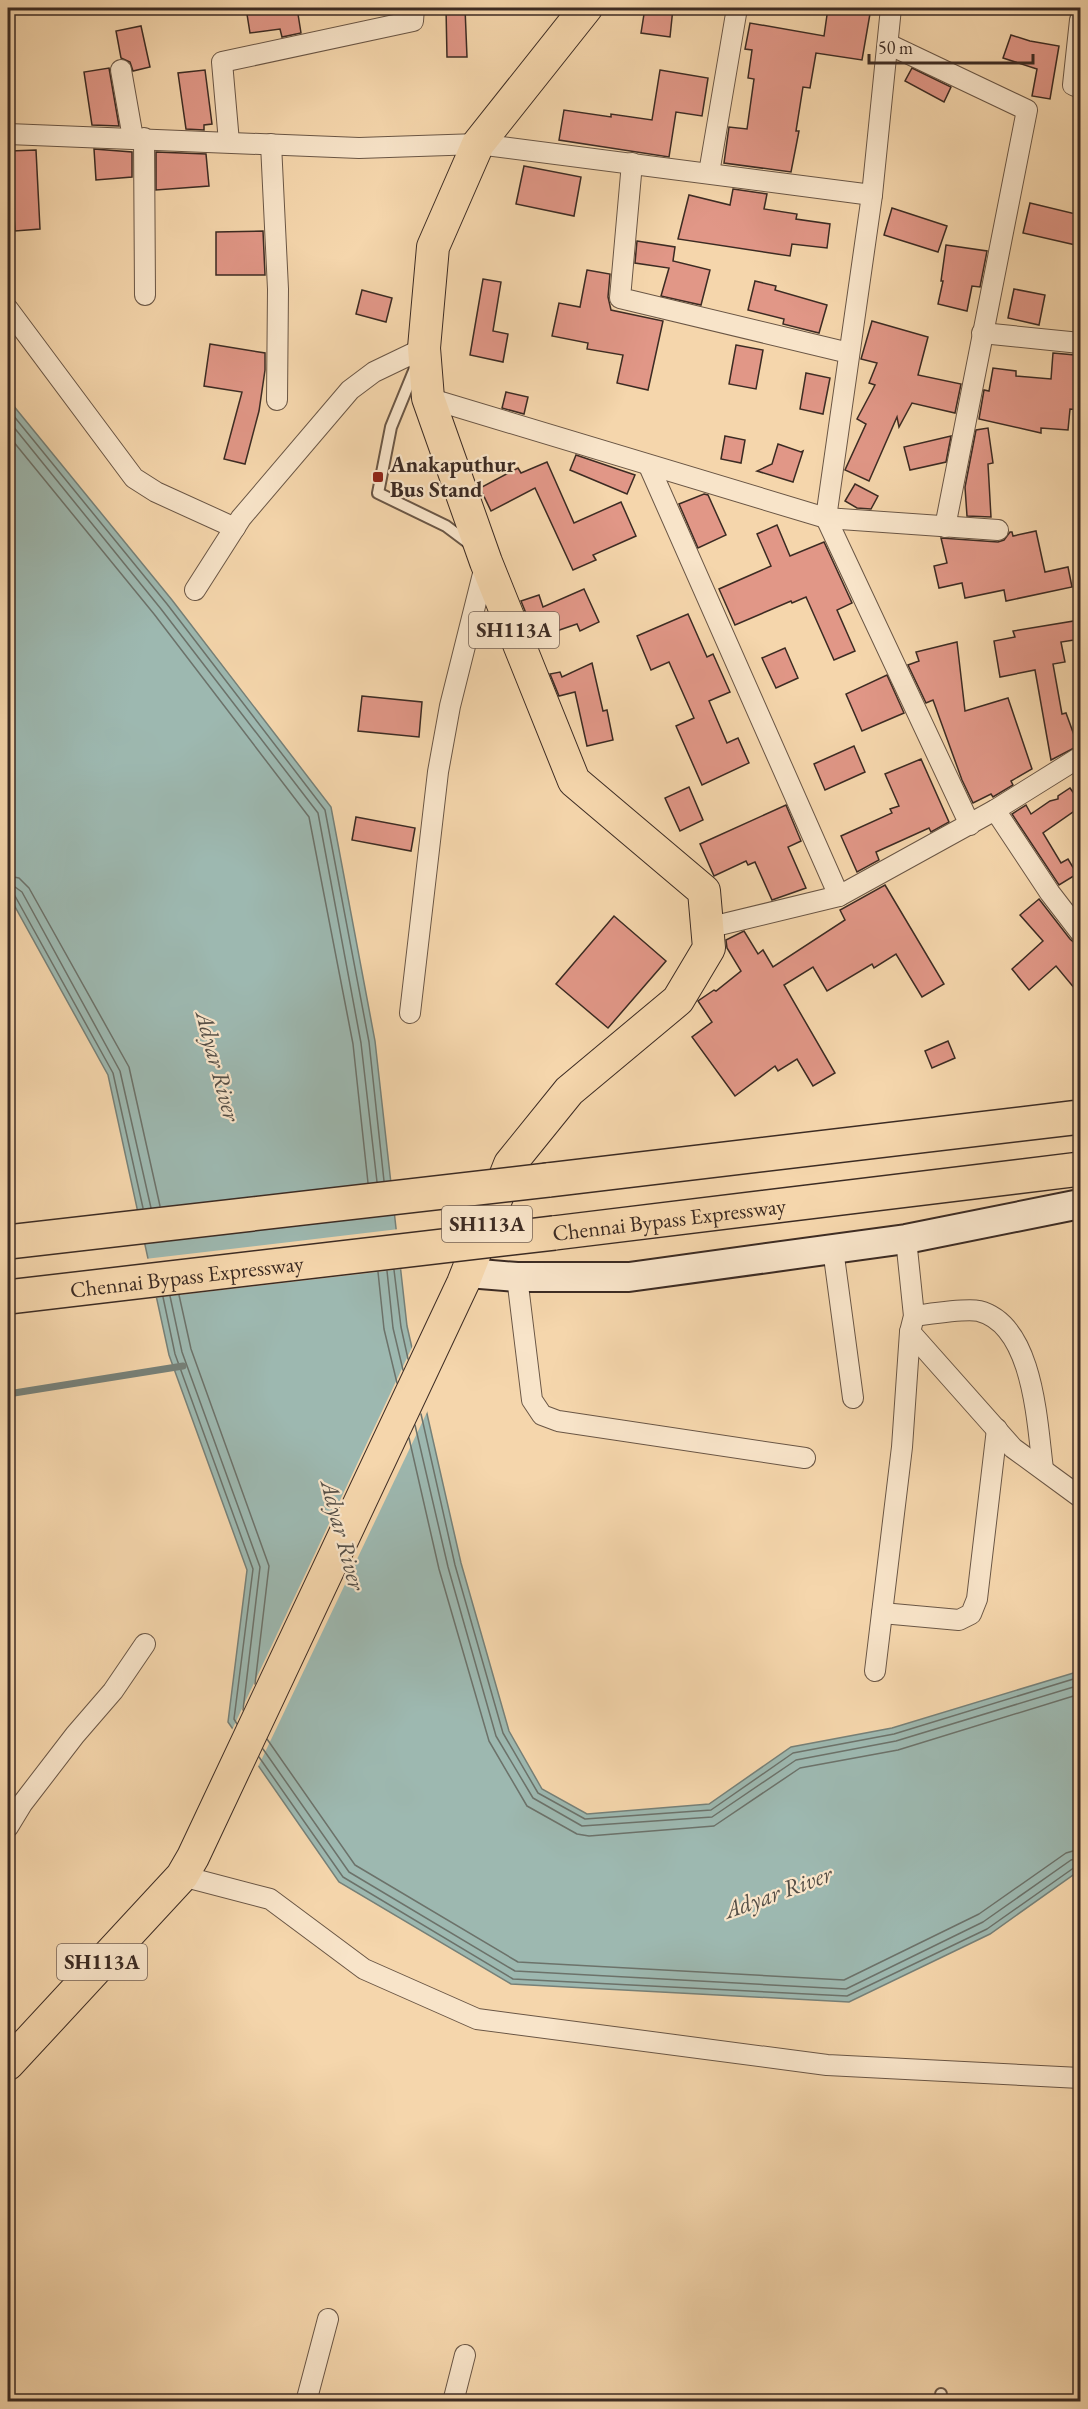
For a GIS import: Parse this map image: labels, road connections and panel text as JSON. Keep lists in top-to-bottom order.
{
  "streets": {
    "highway": ["Chennai Bypass Expressway"],
    "main road": ["SH113A"]
  },
  "water": ["Adyar River"],
  "places": {
    "transit": ["Anakaputhur Bus Stand"]
  },
  "scale_bar": "50 m"
}
